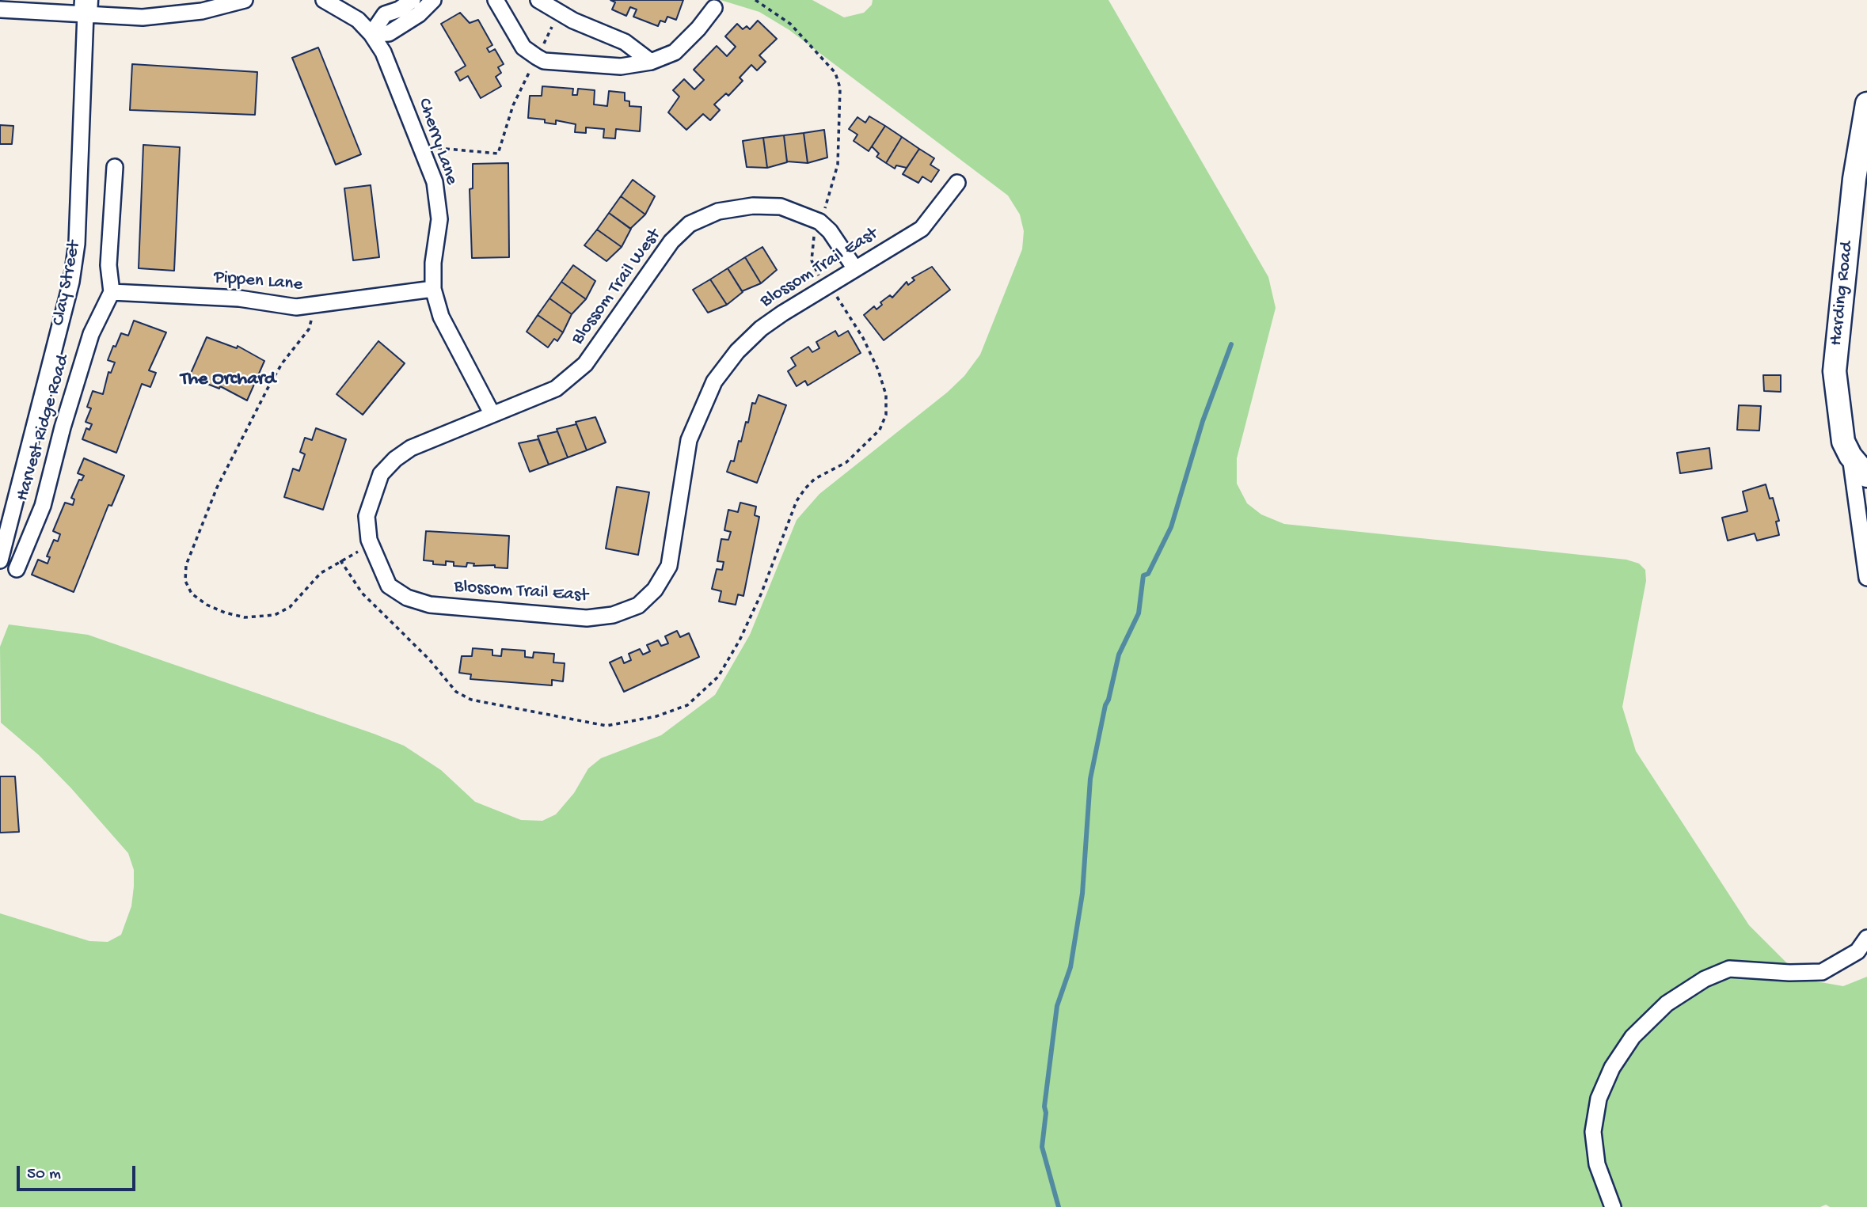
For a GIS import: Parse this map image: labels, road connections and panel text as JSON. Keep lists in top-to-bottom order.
{
  "streets": {
    "main road": ["Harding Road"],
    "street": [
      "Cherry Lane",
      "Blossom Trail East",
      "Pippen Lane",
      "Clay Street",
      "Blossom Trail West",
      "Harvest Ridge Road"
    ]
  },
  "crossings": [
    ["Cherry Lane", "Blossom Trail East"],
    ["Cherry Lane", "Pippen Lane"],
    ["Cherry Lane", "Blossom Trail West"],
    ["Blossom Trail East", "Blossom Trail West"],
    ["Pippen Lane", "Harvest Ridge Road"]
  ],
  "districts": ["The Orchard"],
  "scale_bar": "50 m"
}
